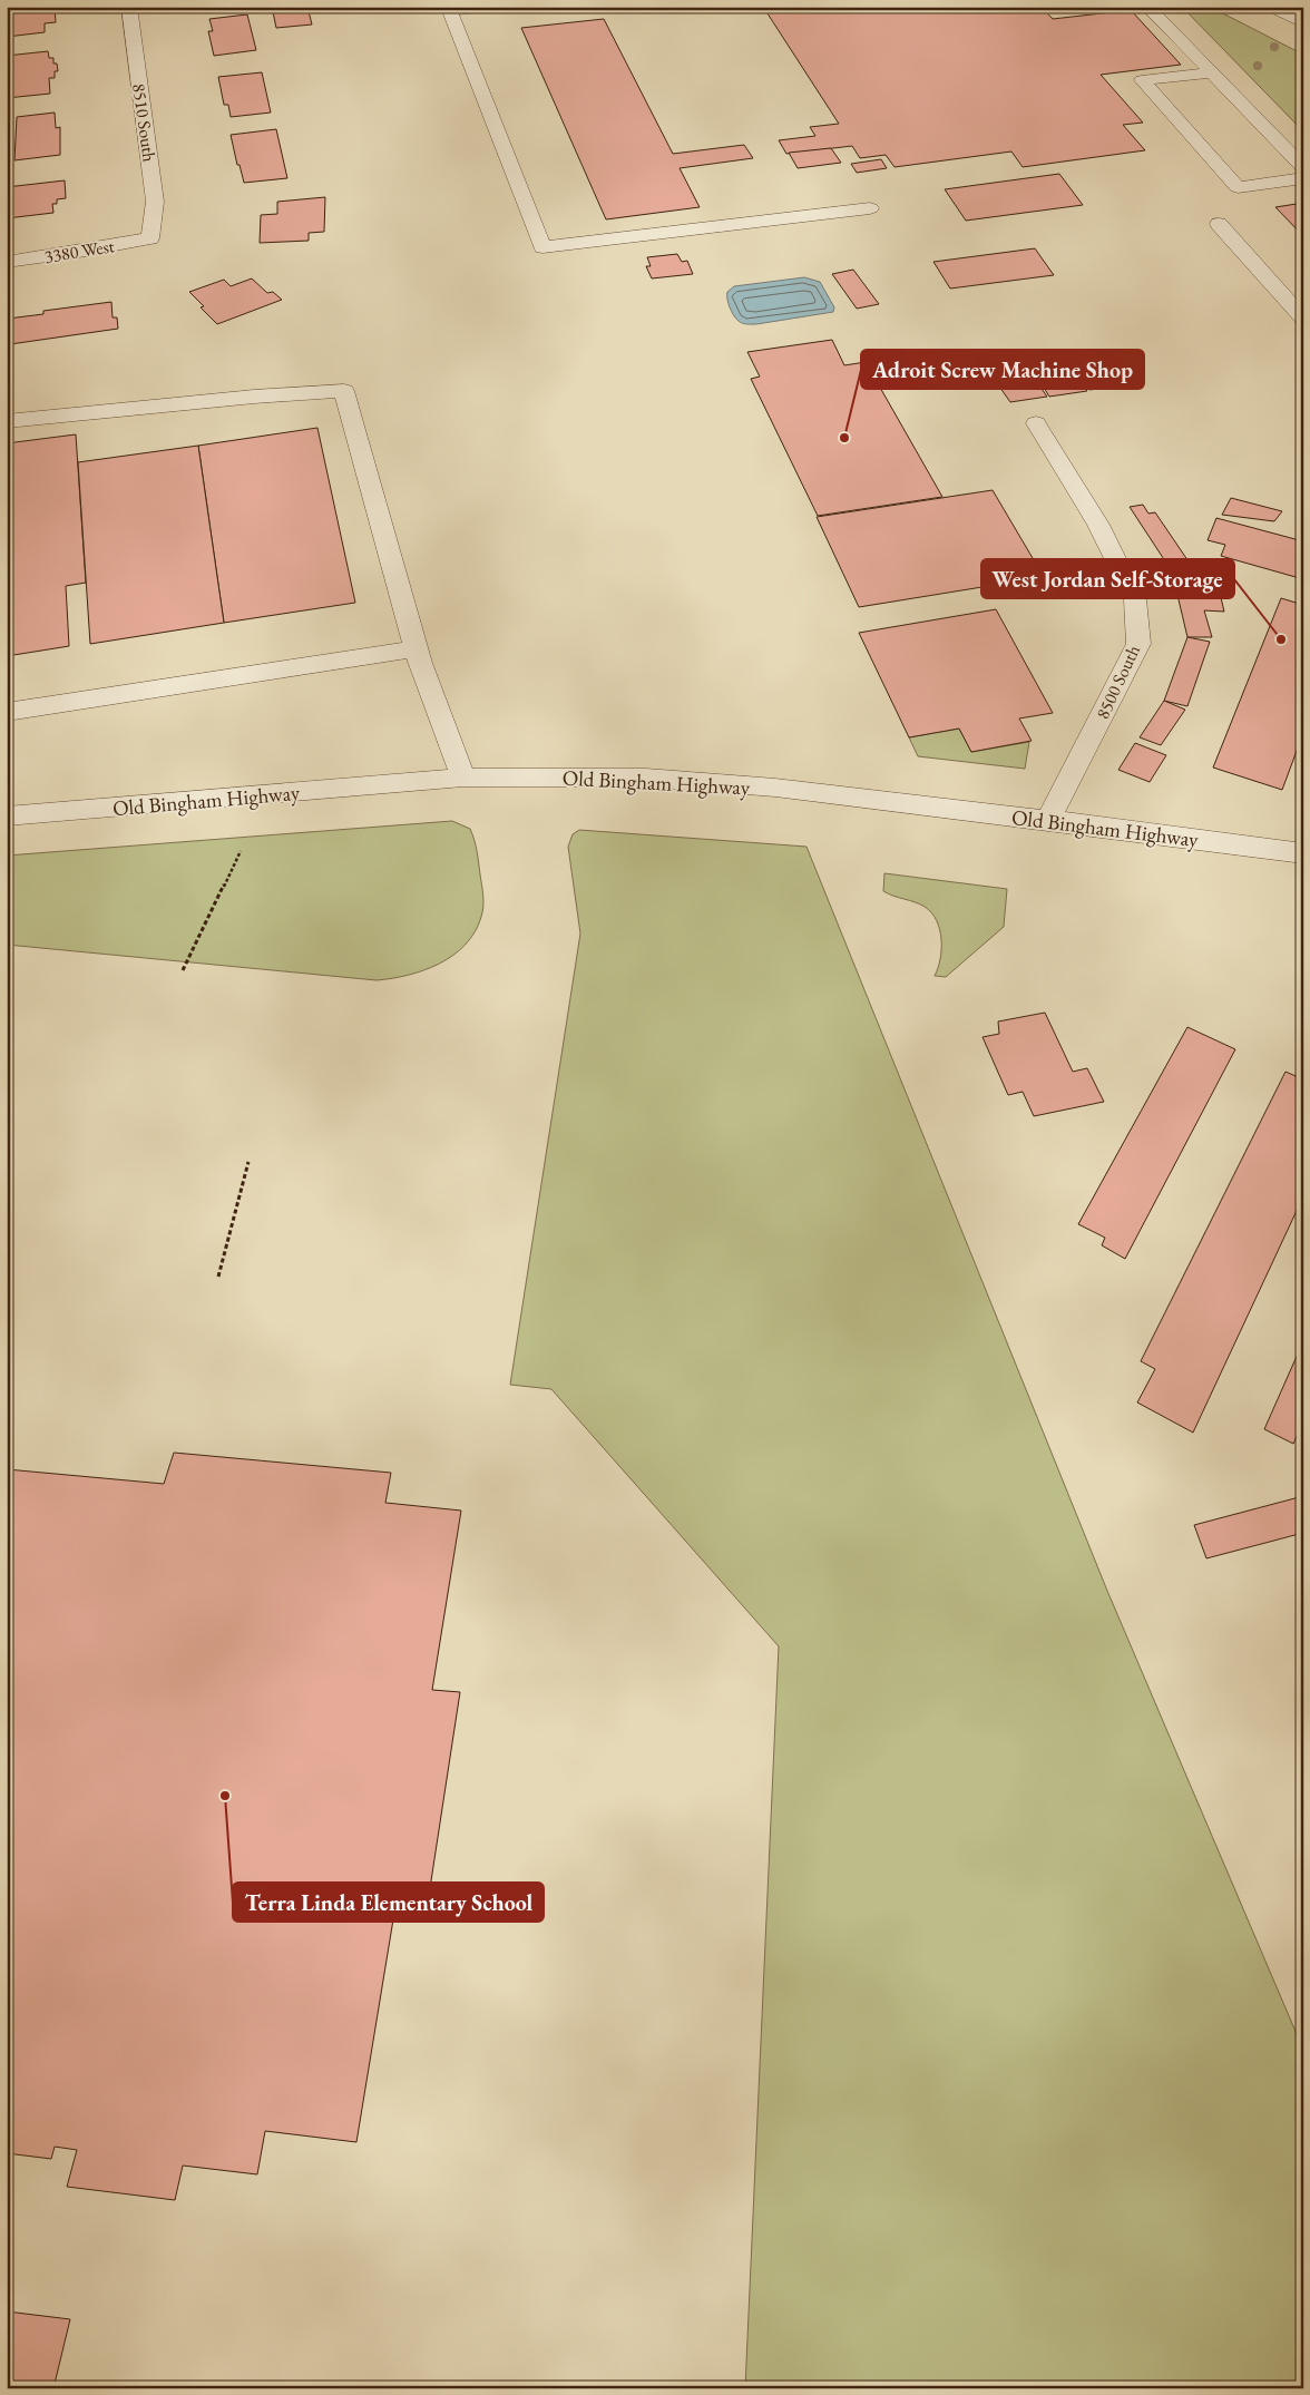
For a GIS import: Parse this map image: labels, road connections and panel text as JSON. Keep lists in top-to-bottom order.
{
  "streets": {
    "street": [
      "8510 South",
      "3380 West",
      "8500 South",
      "Old Bingham Highway"
    ]
  },
  "crossings": [
    ["8510 South", "3380 West"],
    ["8500 South", "Old Bingham Highway"]
  ],
  "places": ["Adroit Screw Machine Shop", "West Jordan Self-Storage", "Terra Linda Elementary School"]
}
